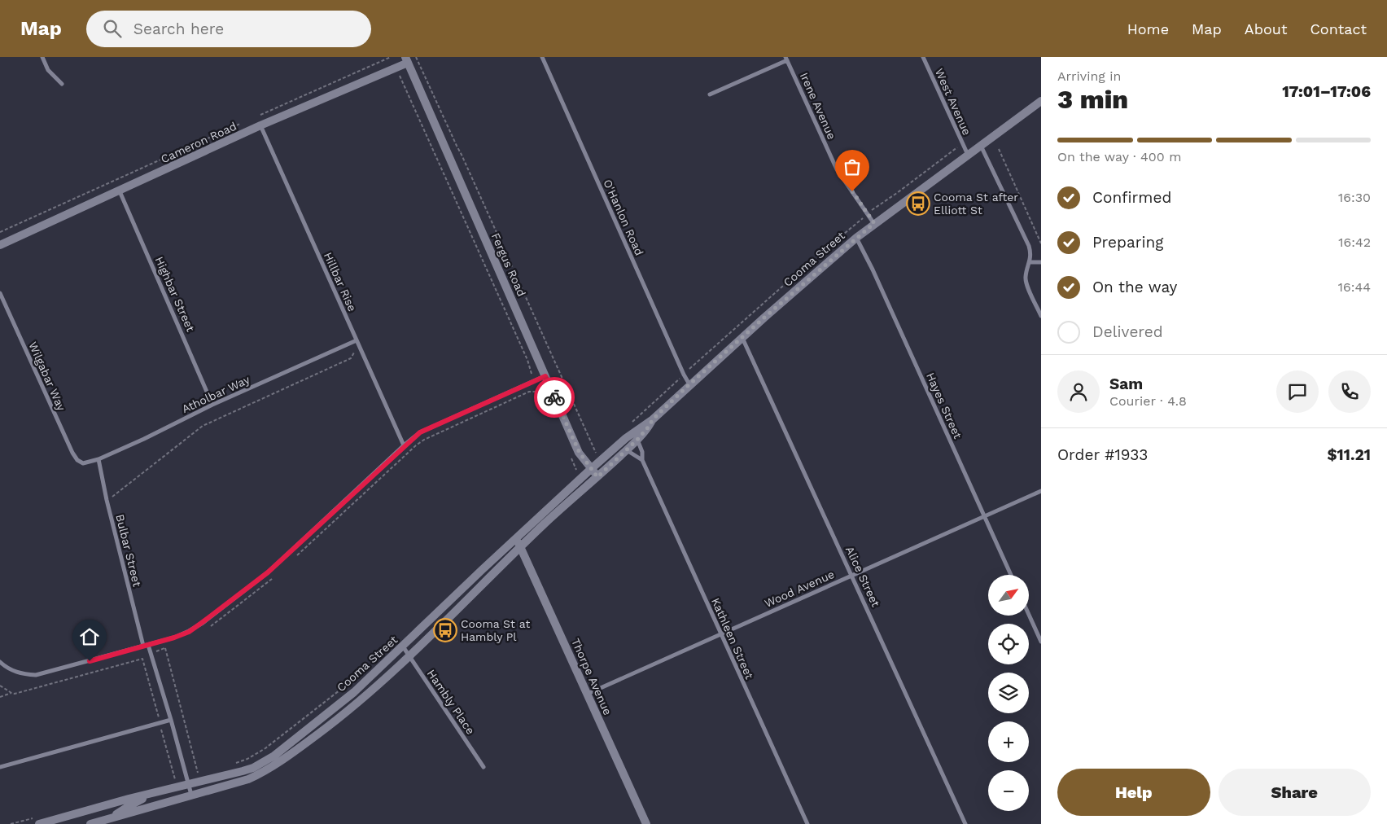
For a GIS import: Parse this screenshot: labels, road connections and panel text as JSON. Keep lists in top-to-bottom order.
{
  "streets": {
    "main road": [
      "Cameron Road",
      "Cooma Street",
      "Fergus Road",
      "Thorpe Avenue"
    ],
    "street": [
      "West Avenue",
      "Irene Avenue",
      "O'Hanlon Road",
      "Hillbar Rise",
      "Highbar Street",
      "Wilgabar Way",
      "Atholbar Way",
      "Hayes Street",
      "Bulbar Street",
      "Alice Street",
      "Wood Avenue",
      "Kathleen Street",
      "Hambly Place"
    ]
  },
  "crossings": [
    ["West Avenue", "Cooma Street"],
    ["Irene Avenue", "Cooma Street"],
    ["Cameron Road", "Fergus Road"],
    ["Cameron Road", "Hillbar Rise"],
    ["Cameron Road", "Highbar Street"],
    ["O'Hanlon Road", "Cooma Street"],
    ["Cooma Street", "Fergus Road"],
    ["Cooma Street", "Hayes Street"],
    ["Cooma Street", "Bulbar Street"],
    ["Cooma Street", "Alice Street"],
    ["Cooma Street", "Kathleen Street"],
    ["Cooma Street", "Thorpe Avenue"],
    ["Cooma Street", "Hambly Place"],
    ["Hillbar Rise", "Atholbar Way"],
    ["Highbar Street", "Atholbar Way"],
    ["Wilgabar Way", "Atholbar Way"],
    ["Atholbar Way", "Bulbar Street"],
    ["Hayes Street", "Wood Avenue"],
    ["Alice Street", "Wood Avenue"],
    ["Wood Avenue", "Kathleen Street"],
    ["Wood Avenue", "Thorpe Avenue"]
  ],
  "places": {
    "bus stop": ["Cooma St after Elliott St", "Cooma St at Hambly Pl"]
  },
  "north": "top right",
  "page": {
    "header": "Map",
    "search": "Search here",
    "nav": [
      "Home",
      "Map",
      "About",
      "Contact"
    ],
    "heading": ["3 min", "Arriving in", "17:01–17:06"],
    "panel": [
      "Sam",
      "Courier · 4.8",
      "Order #1933",
      "$11.21"
    ],
    "bar": "On the way · 400 m",
    "list": [
      ["Confirmed", "16:30"],
      ["Preparing", "16:42"],
      ["On the way", "16:44"],
      "Delivered"
    ],
    "map_buttons": ["+", "−"],
    "buttons": ["Help", "Share"]
  }
}
